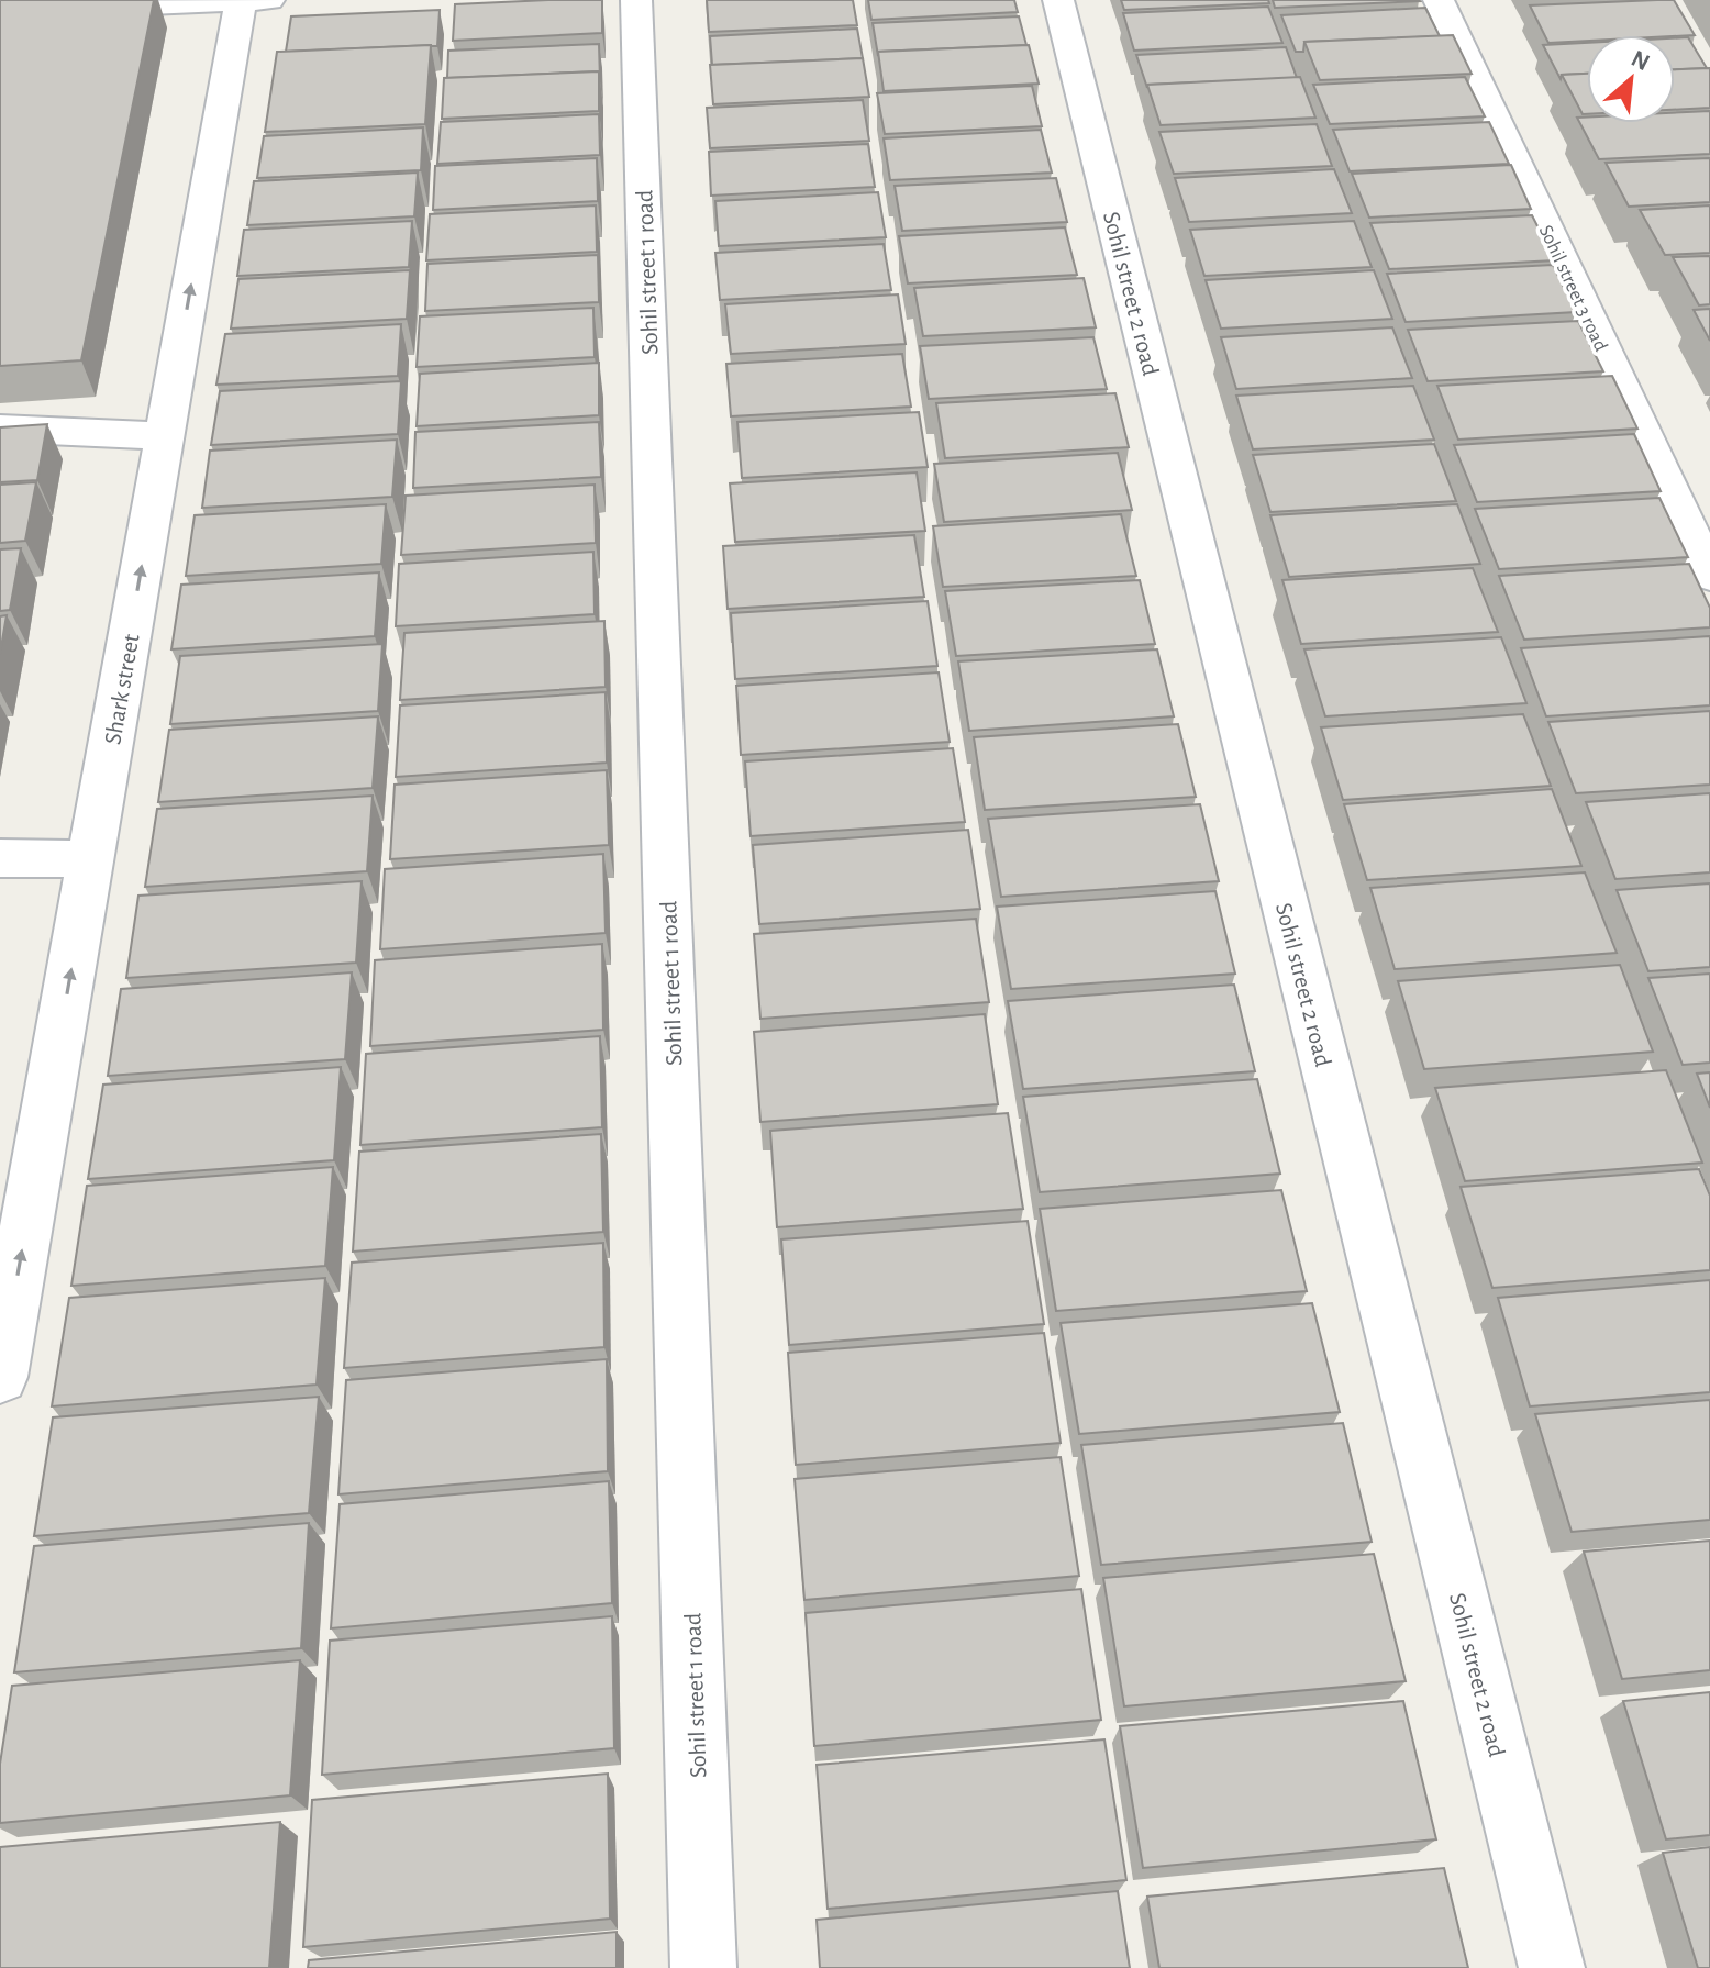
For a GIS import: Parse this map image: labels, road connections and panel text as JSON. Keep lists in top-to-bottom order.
{
  "streets": {
    "street": [
      "Sohil street 1 road",
      "Sohil street 3 road",
      "Sohil street 2 road",
      "Shark street"
    ]
  },
  "one_way": ["Shark street"],
  "north": "top right"
}
